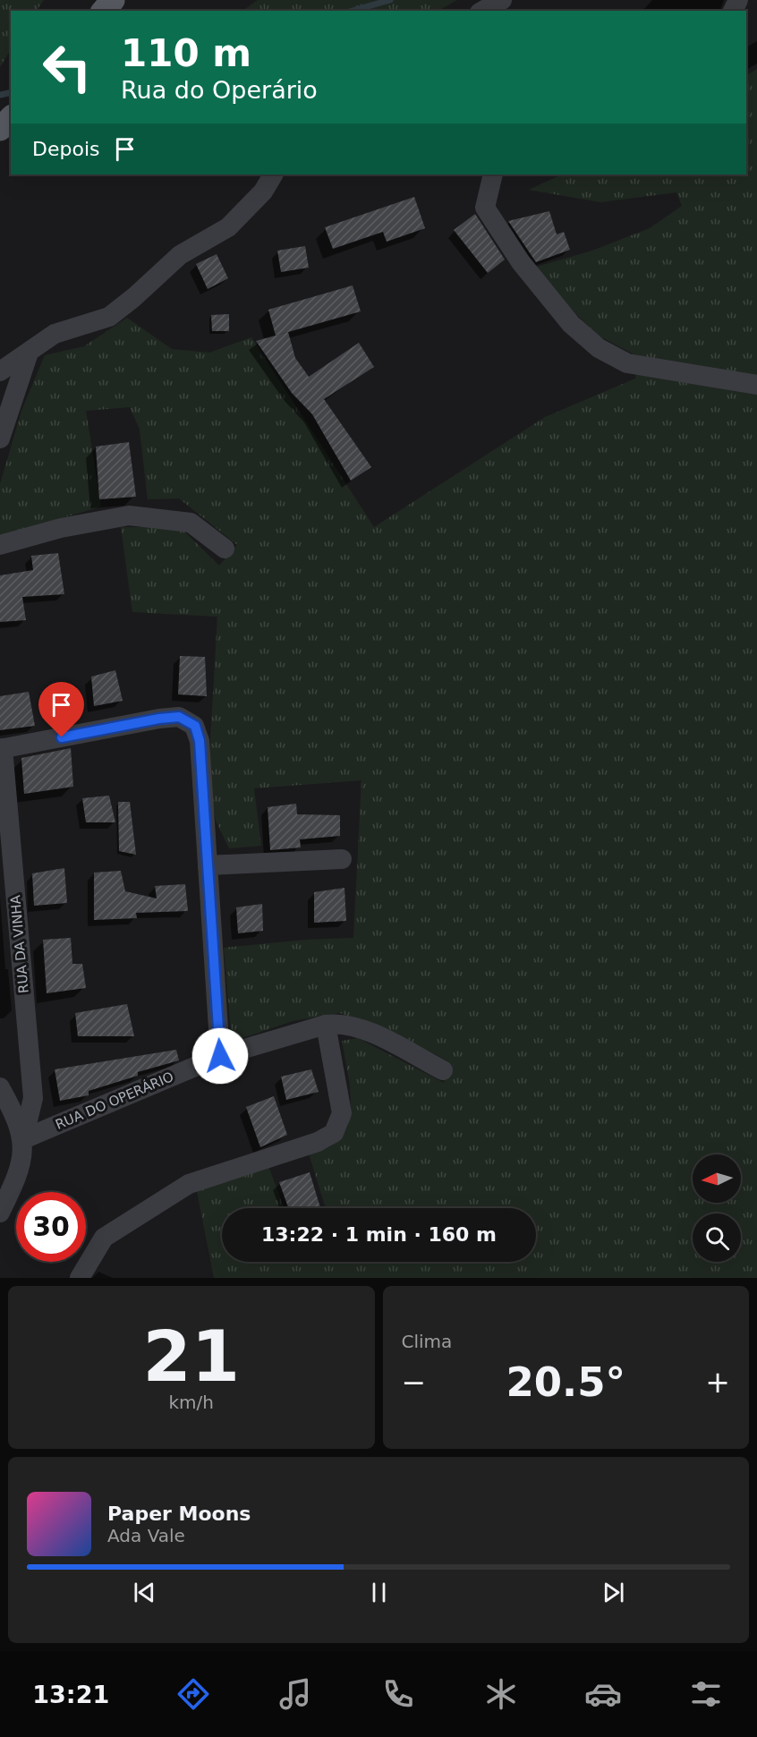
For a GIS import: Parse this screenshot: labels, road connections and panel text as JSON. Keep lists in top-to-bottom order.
{
  "streets": {
    "street": ["RUA DA VINHA", "RUA DO OPERÁRIO"]
  },
  "crossings": [
    ["RUA DA VINHA", "RUA DO OPERÁRIO"]
  ],
  "north": "left",
  "page": {
    "turn": ["110 m", "Rua do Operário"],
    "then": "Depois",
    "limit": "30",
    "trip": "13:22 · 1 min · 160 m",
    "tile": [
      ["21", "km/h"],
      "Clima"
    ],
    "heat": ["−", "20.5°", "+"],
    "song": ["Paper Moons", "Ada Vale"],
    "tabs": "13:21"
  }
}
